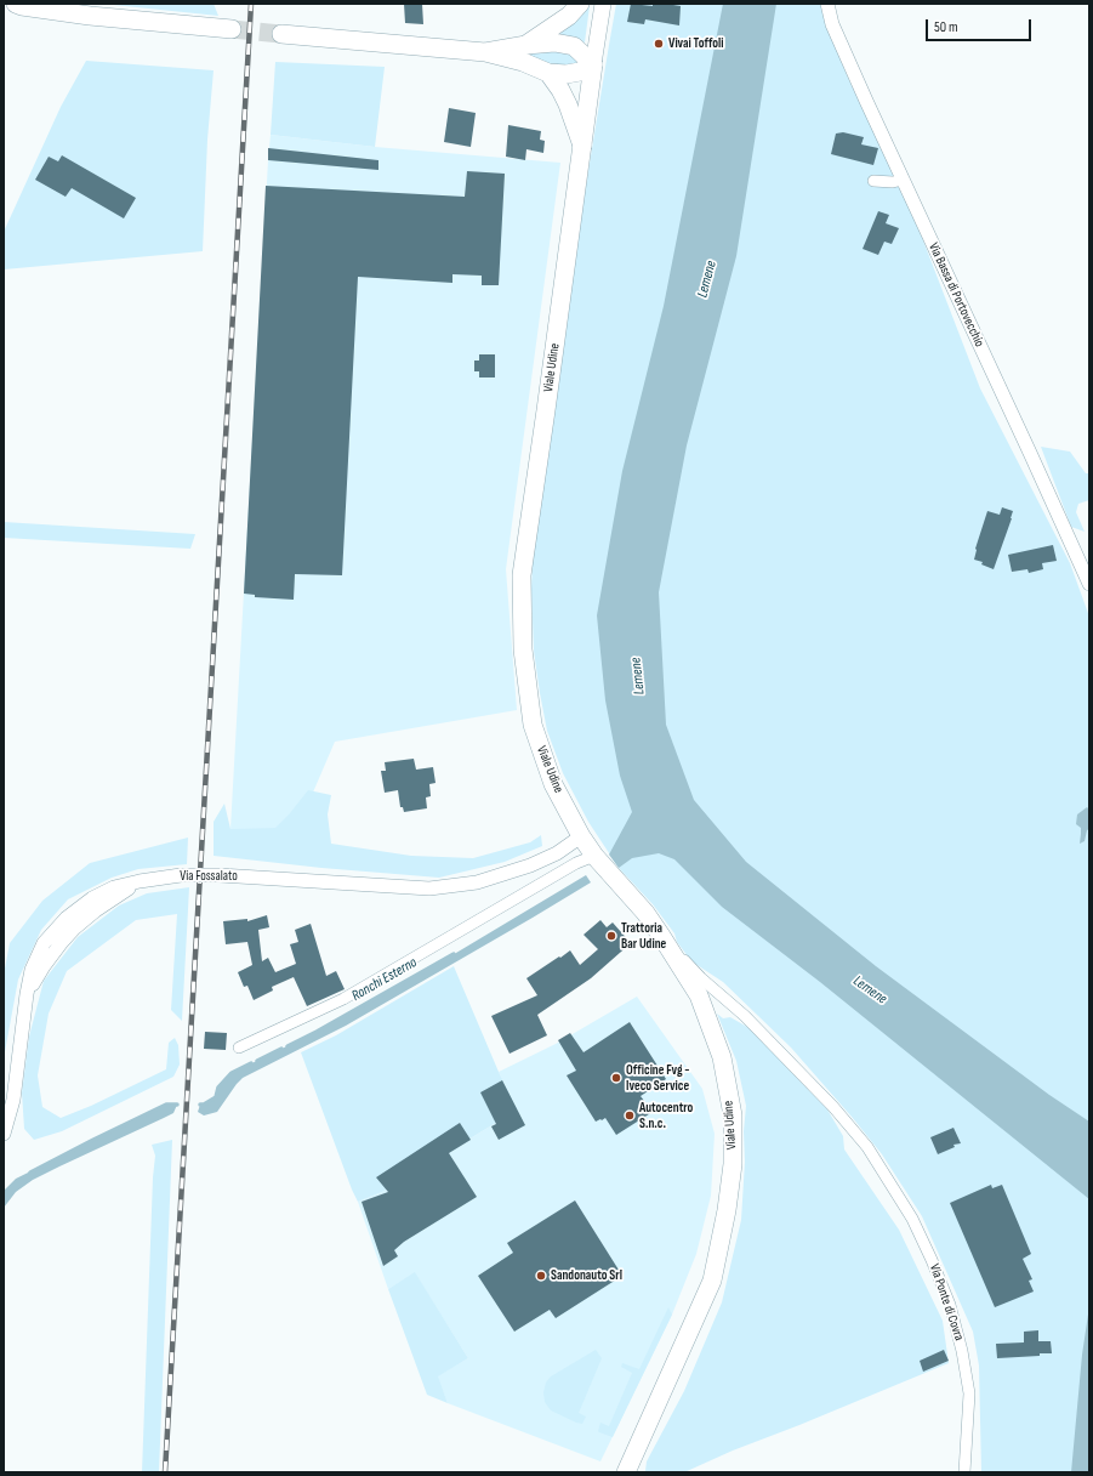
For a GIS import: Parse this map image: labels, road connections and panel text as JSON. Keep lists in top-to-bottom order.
{
  "streets": {
    "main road": ["Viale Udine"],
    "street": ["Via Bassa di Portovecchio", "Via Fossalato", "Via Ponte di Covra"]
  },
  "crossings": [
    ["Viale Udine", "Via Fossalato"],
    ["Viale Udine", "Via Ponte di Covra"]
  ],
  "water": ["Lemene", "Ronchi Esterno"],
  "places": [
    "Vivai Toffoli",
    "Trattoria Bar Udine",
    "Officine Fvg - Iveco Service",
    "Autocentro S.n.c.",
    "Sandonauto Srl"
  ],
  "scale_bar": "50 m"
}
